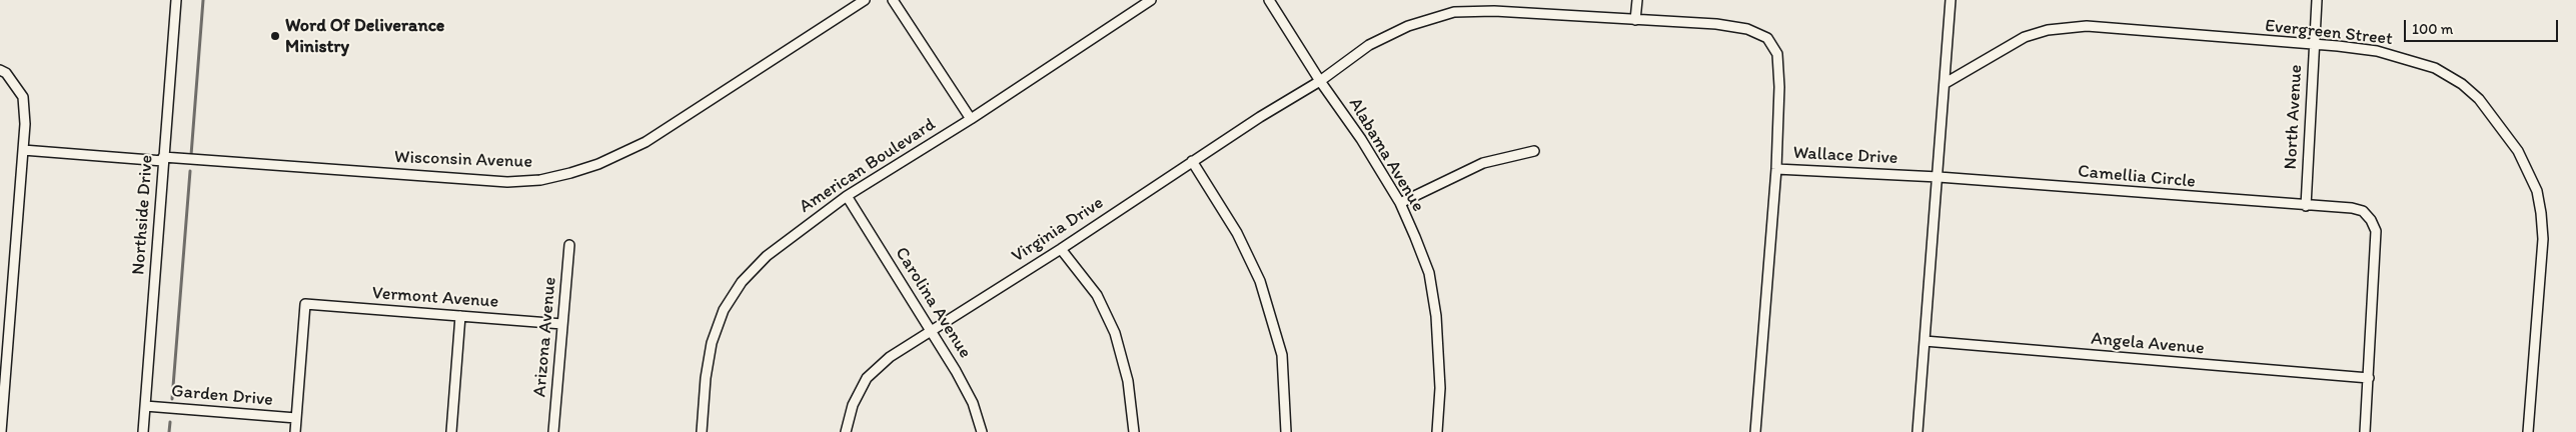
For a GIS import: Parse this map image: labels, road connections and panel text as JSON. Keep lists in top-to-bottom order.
{
  "streets": {
    "street": [
      "Evergreen Street",
      "North Avenue",
      "Alabama Avenue",
      "Wallace Drive",
      "Wisconsin Avenue",
      "American Boulevard",
      "Camellia Circle",
      "Northside Drive",
      "Virginia Drive",
      "Vermont Avenue",
      "Carolina Avenue",
      "Arizona Avenue",
      "Angela Avenue",
      "Garden Drive"
    ]
  },
  "crossings": [
    ["Evergreen Street", "North Avenue"],
    ["North Avenue", "Camellia Circle"],
    ["Alabama Avenue", "Virginia Drive"],
    ["Wallace Drive", "Camellia Circle"],
    ["Wallace Drive", "Virginia Drive"],
    ["Wisconsin Avenue", "Northside Drive"],
    ["American Boulevard", "Carolina Avenue"],
    ["Camellia Circle", "Angela Avenue"],
    ["Northside Drive", "Garden Drive"],
    ["Virginia Drive", "Carolina Avenue"],
    ["Vermont Avenue", "Arizona Avenue"],
    ["Vermont Avenue", "Garden Drive"]
  ],
  "places": ["Word Of Deliverance Ministry"],
  "scale_bar": "100 m"
}
